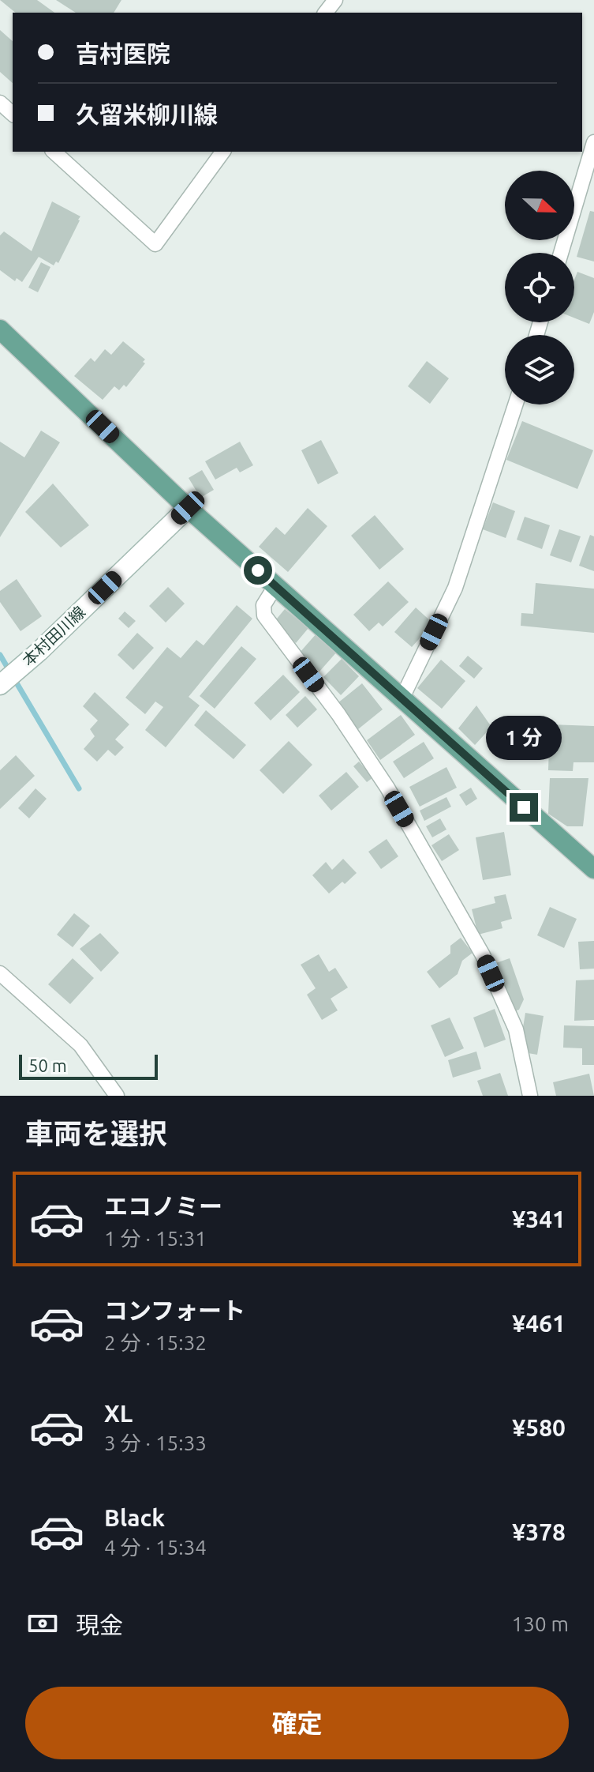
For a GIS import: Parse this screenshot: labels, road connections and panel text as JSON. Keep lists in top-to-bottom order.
{
  "streets": {
    "main road": ["本村田川線"]
  },
  "scale_bar": "50 m",
  "north": "right",
  "page": {
    "banner": ["吉村医院", "久留米柳川線"],
    "bubble": "1 分",
    "scale": "50 m",
    "heading": "車両を選択",
    "list": [
      {
        "name": "エコノミー",
        "note": "1 分 · 15:31",
        "value": "¥341"
      },
      {
        "name": "コンフォート",
        "note": "2 分 · 15:32",
        "value": "¥461"
      },
      {
        "name": "XL",
        "note": "3 分 · 15:33",
        "value": "¥580"
      },
      {
        "name": "Black",
        "note": "4 分 · 15:34",
        "value": "¥378"
      }
    ],
    "pay": ["現金", "130 m"],
    "buttons": "確定"
  }
}
